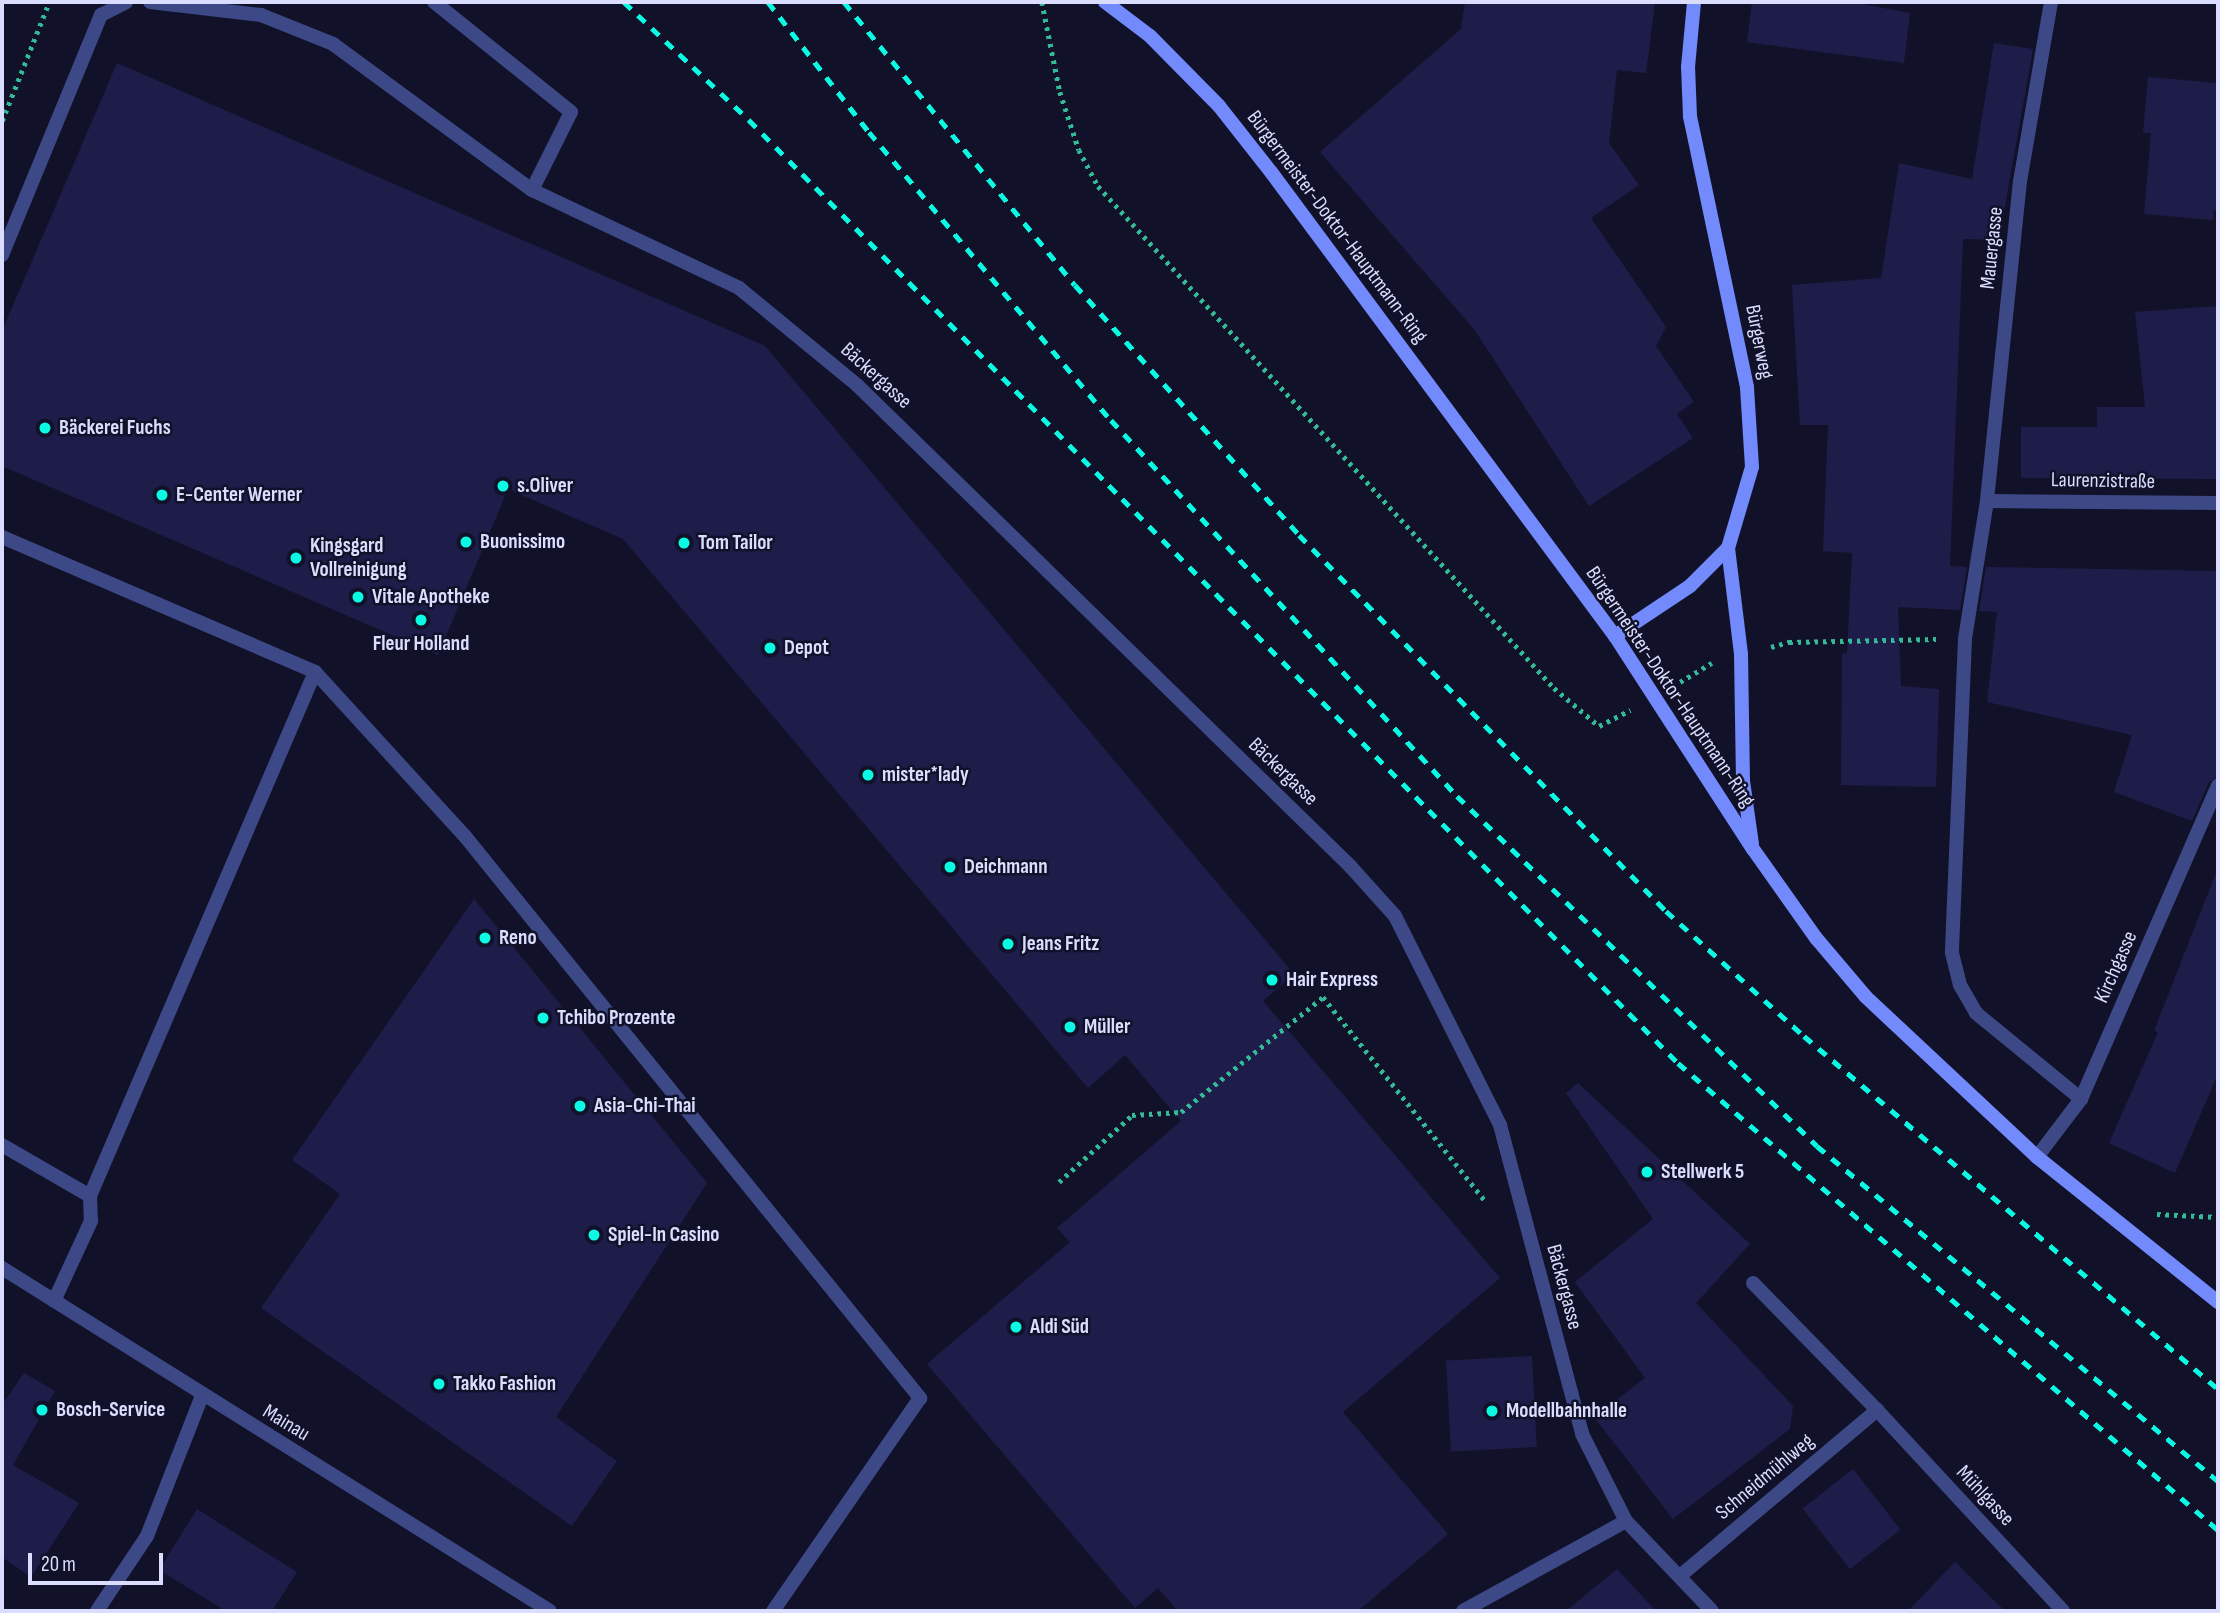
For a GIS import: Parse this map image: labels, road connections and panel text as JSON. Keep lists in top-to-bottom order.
{
  "streets": {
    "street": [
      "Bürgermeister-Doktor-Hauptmann-Ring",
      "Mauergasse",
      "Bürgerweg",
      "Bäckergasse",
      "Laurenzistraße",
      "Kirchgasse",
      "Mainau",
      "Schneidmühlweg",
      "Mühlgasse"
    ]
  },
  "crossings": [
    ["Bürgermeister-Doktor-Hauptmann-Ring", "Bürgerweg"],
    ["Bürgermeister-Doktor-Hauptmann-Ring", "Kirchgasse"],
    ["Mauergasse", "Laurenzistraße"],
    ["Mauergasse", "Kirchgasse"],
    ["Bäckergasse", "Schneidmühlweg"],
    ["Schneidmühlweg", "Mühlgasse"]
  ],
  "places": [
    "Bäckerei Fuchs",
    "s.Oliver",
    "E-Center Werner",
    "Buonissimo",
    "Tom Tailor",
    "Kingsgard Vollreinigung",
    "Vitale Apotheke",
    "Fleur Holland",
    "Depot",
    "mister*lady",
    "Deichmann",
    "Reno",
    "Jeans Fritz",
    "Hair Express",
    "Tchibo Prozente",
    "Müller",
    "Asia-Chi-Thai",
    "Stellwerk 5",
    "Spiel-In Casino",
    "Aldi Süd",
    "Takko Fashion",
    "Bosch-Service",
    "Modellbahnhalle"
  ],
  "scale_bar": "20 m"
}
